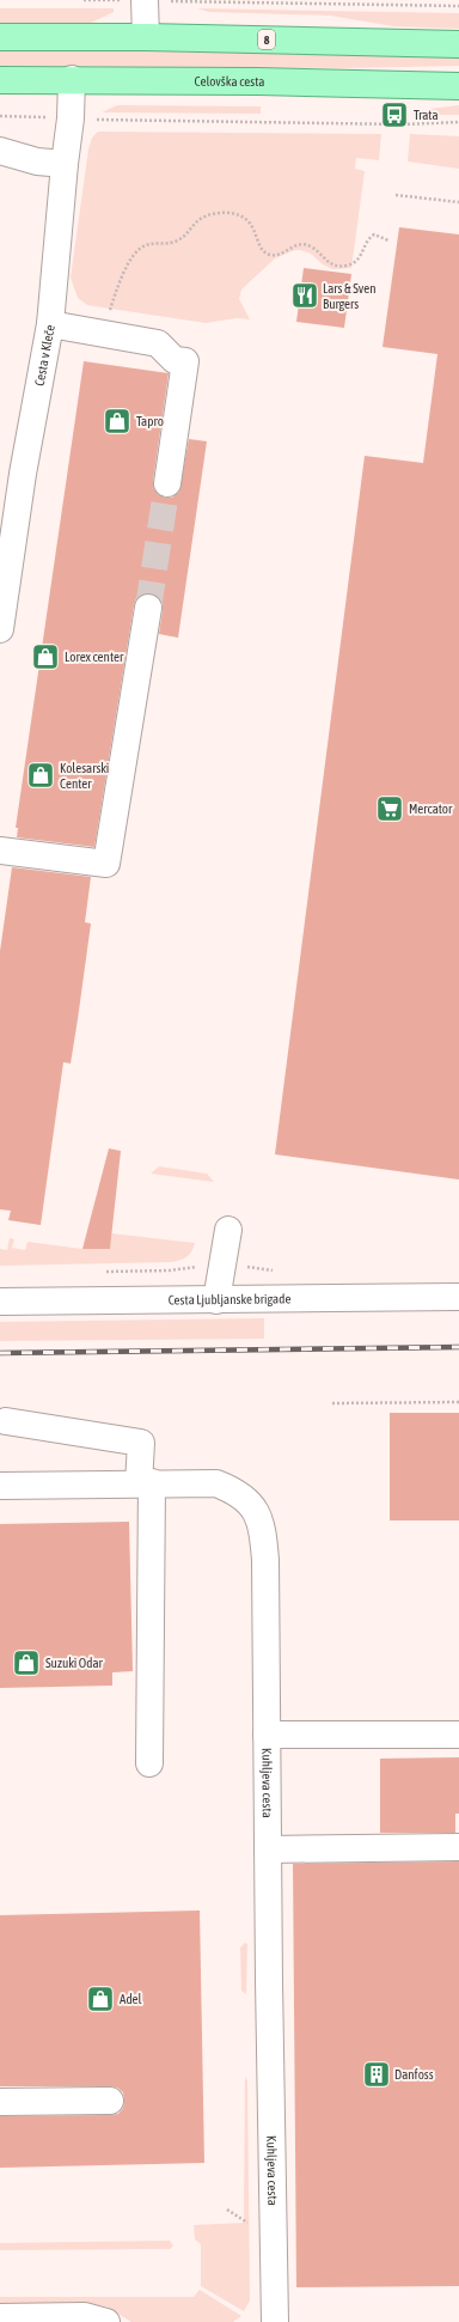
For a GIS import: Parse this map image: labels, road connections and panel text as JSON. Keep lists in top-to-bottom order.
{
  "streets": {
    "main road": ["8", "Celovška cesta"],
    "street": ["Cesta v Kleče", "Cesta Ljubljanske brigade", "Kuhljeva cesta"]
  },
  "crossings": [
    ["Celovška cesta", "Cesta v Kleče"]
  ],
  "places": {
    "bus stop": ["Trata"],
    "restaurant": ["Lars & Sven Burgers"],
    "shop": [
      "Tapro",
      "Lorex center",
      "Kolesarski Center",
      "Suzuki Odar",
      "Adel"
    ],
    "supermarket": ["Mercator"],
    "building": ["Danfoss"]
  }
}
